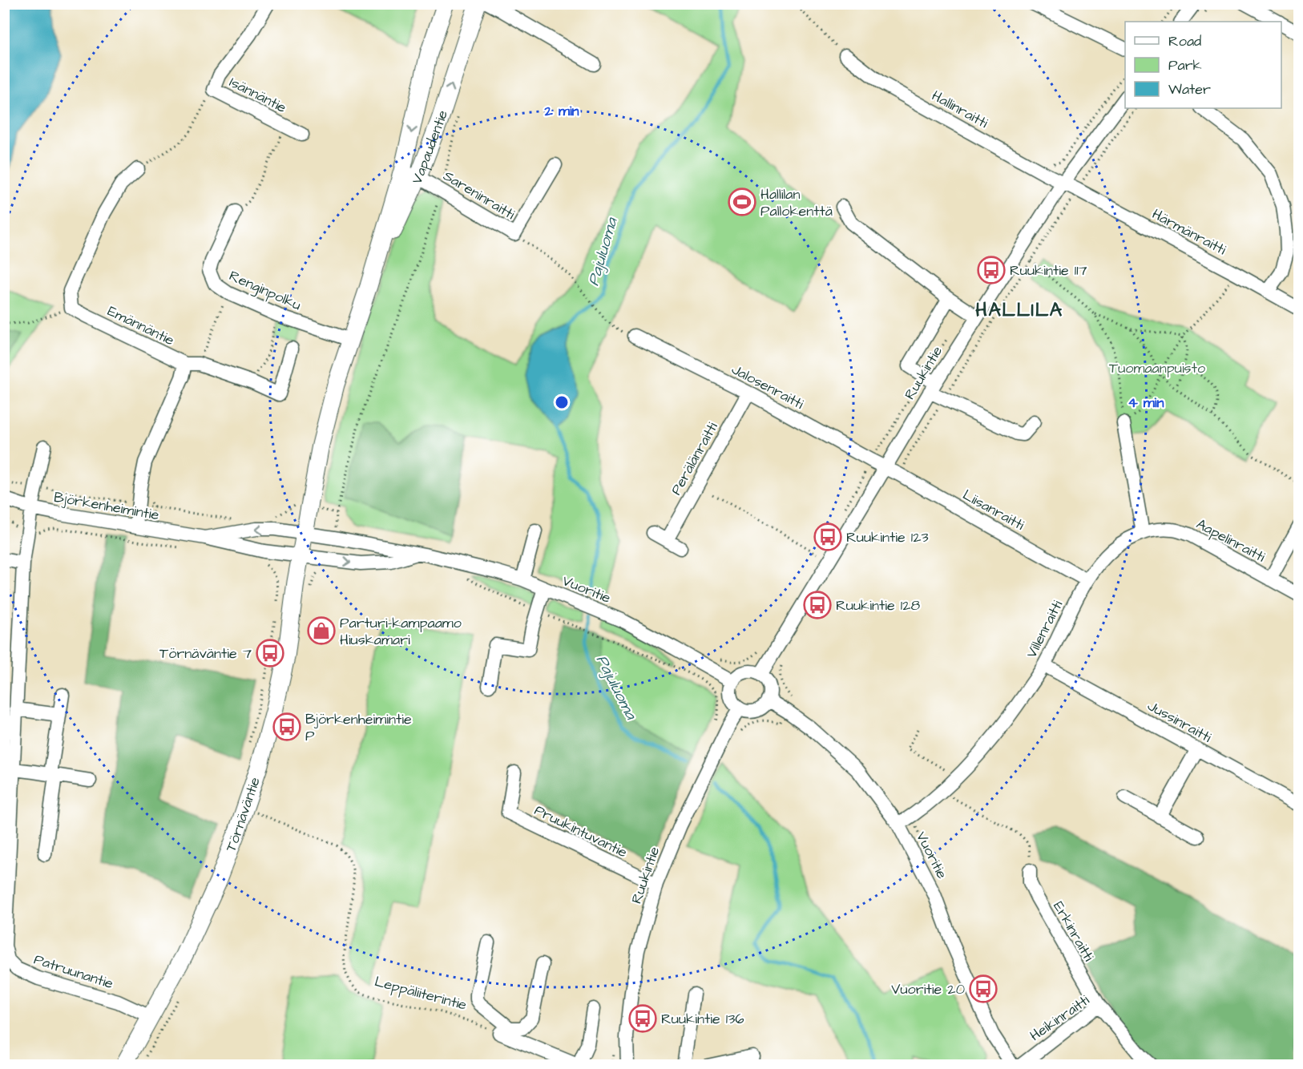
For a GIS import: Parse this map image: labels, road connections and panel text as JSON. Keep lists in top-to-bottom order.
{
  "streets": {
    "main road": ["Vapaudentie", "Törnäväntie"],
    "street": [
      "Isännäntie",
      "Hallinraitti",
      "Sareninraitti",
      "Härmänraitti",
      "Renginpolku",
      "Emännäntie",
      "Ruukintie",
      "Jalosenraitti",
      "Perälänraitti",
      "Björkenheimintie",
      "Liisanraitti",
      "Aapelinraitti",
      "Vuoritie",
      "Villenraitti",
      "Jussinraitti",
      "Pruukintuvantie",
      "Erkinraitti",
      "Patruunantie",
      "Heikinraitti"
    ],
    "path": ["Leppäliiterintie"]
  },
  "crossings": [
    ["Hallinraitti", "Härmänraitti"],
    ["Hallinraitti", "Ruukintie"],
    ["Vapaudentie", "Sareninraitti"],
    ["Vapaudentie", "Renginpolku"],
    ["Vapaudentie", "Björkenheimintie"],
    ["Vapaudentie", "Vuoritie"],
    ["Vapaudentie", "Törnäväntie"],
    ["Härmänraitti", "Ruukintie"],
    ["Ruukintie", "Jalosenraitti"],
    ["Ruukintie", "Liisanraitti"],
    ["Ruukintie", "Vuoritie"],
    ["Ruukintie", "Pruukintuvantie"],
    ["Jalosenraitti", "Perälänraitti"],
    ["Jalosenraitti", "Liisanraitti"],
    ["Björkenheimintie", "Vuoritie"],
    ["Björkenheimintie", "Törnäväntie"],
    ["Björkenheimintie", "Patruunantie"],
    ["Liisanraitti", "Villenraitti"],
    ["Aapelinraitti", "Villenraitti"],
    ["Vuoritie", "Villenraitti"],
    ["Vuoritie", "Törnäväntie"],
    ["Villenraitti", "Jussinraitti"],
    ["Törnäväntie", "Patruunantie"],
    ["Törnäväntie", "Leppäliiterintie"],
    ["Erkinraitti", "Heikinraitti"]
  ],
  "districts": ["HALLILA"],
  "water": ["Pajuluoma"],
  "parks": ["Tuomaanpuisto"],
  "places": {
    "sports": ["Hallilan Pallokenttä"],
    "bus stop": [
      "Ruukintie 117",
      "Ruukintie 123",
      "Ruukintie 128",
      "Törnäväntie 7",
      "Björkenheimintie P",
      "Vuoritie 20",
      "Ruukintie 136"
    ],
    "shop": ["Parturi-kampaamo Hiuskamari"]
  },
  "legend": ["Road", "Park", "Water"],
  "rings": ["2 min", "4 min"]
}
